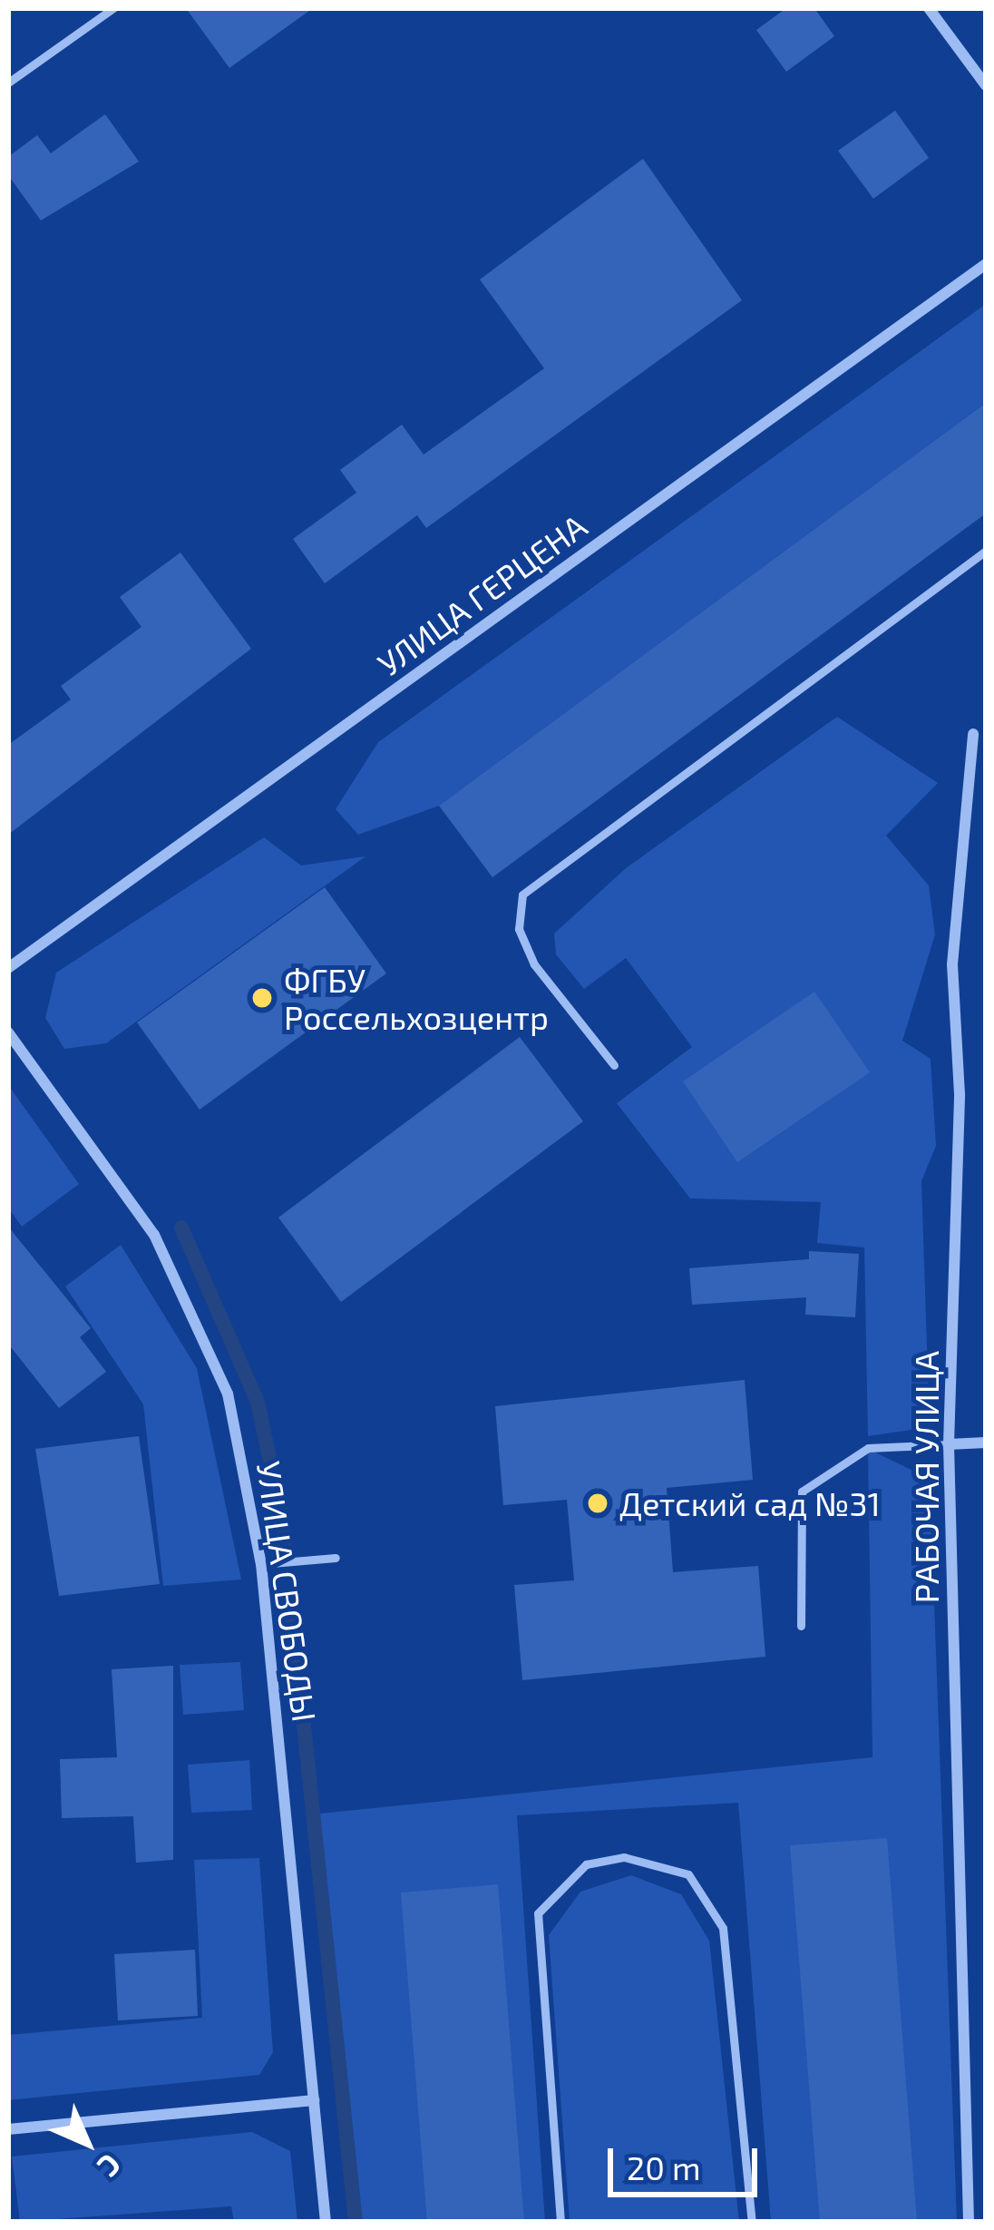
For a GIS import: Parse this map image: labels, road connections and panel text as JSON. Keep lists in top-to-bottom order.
{
  "streets": {
    "street": ["УЛИЦА ГЕРЦЕНА", "РАБОЧАЯ УЛИЦА", "УЛИЦА СВОБОДЫ"]
  },
  "places": ["ФГБУ Россельхозцентр", "Детский сад №31"],
  "scale_bar": "20 m",
  "north": "bottom right"
}
